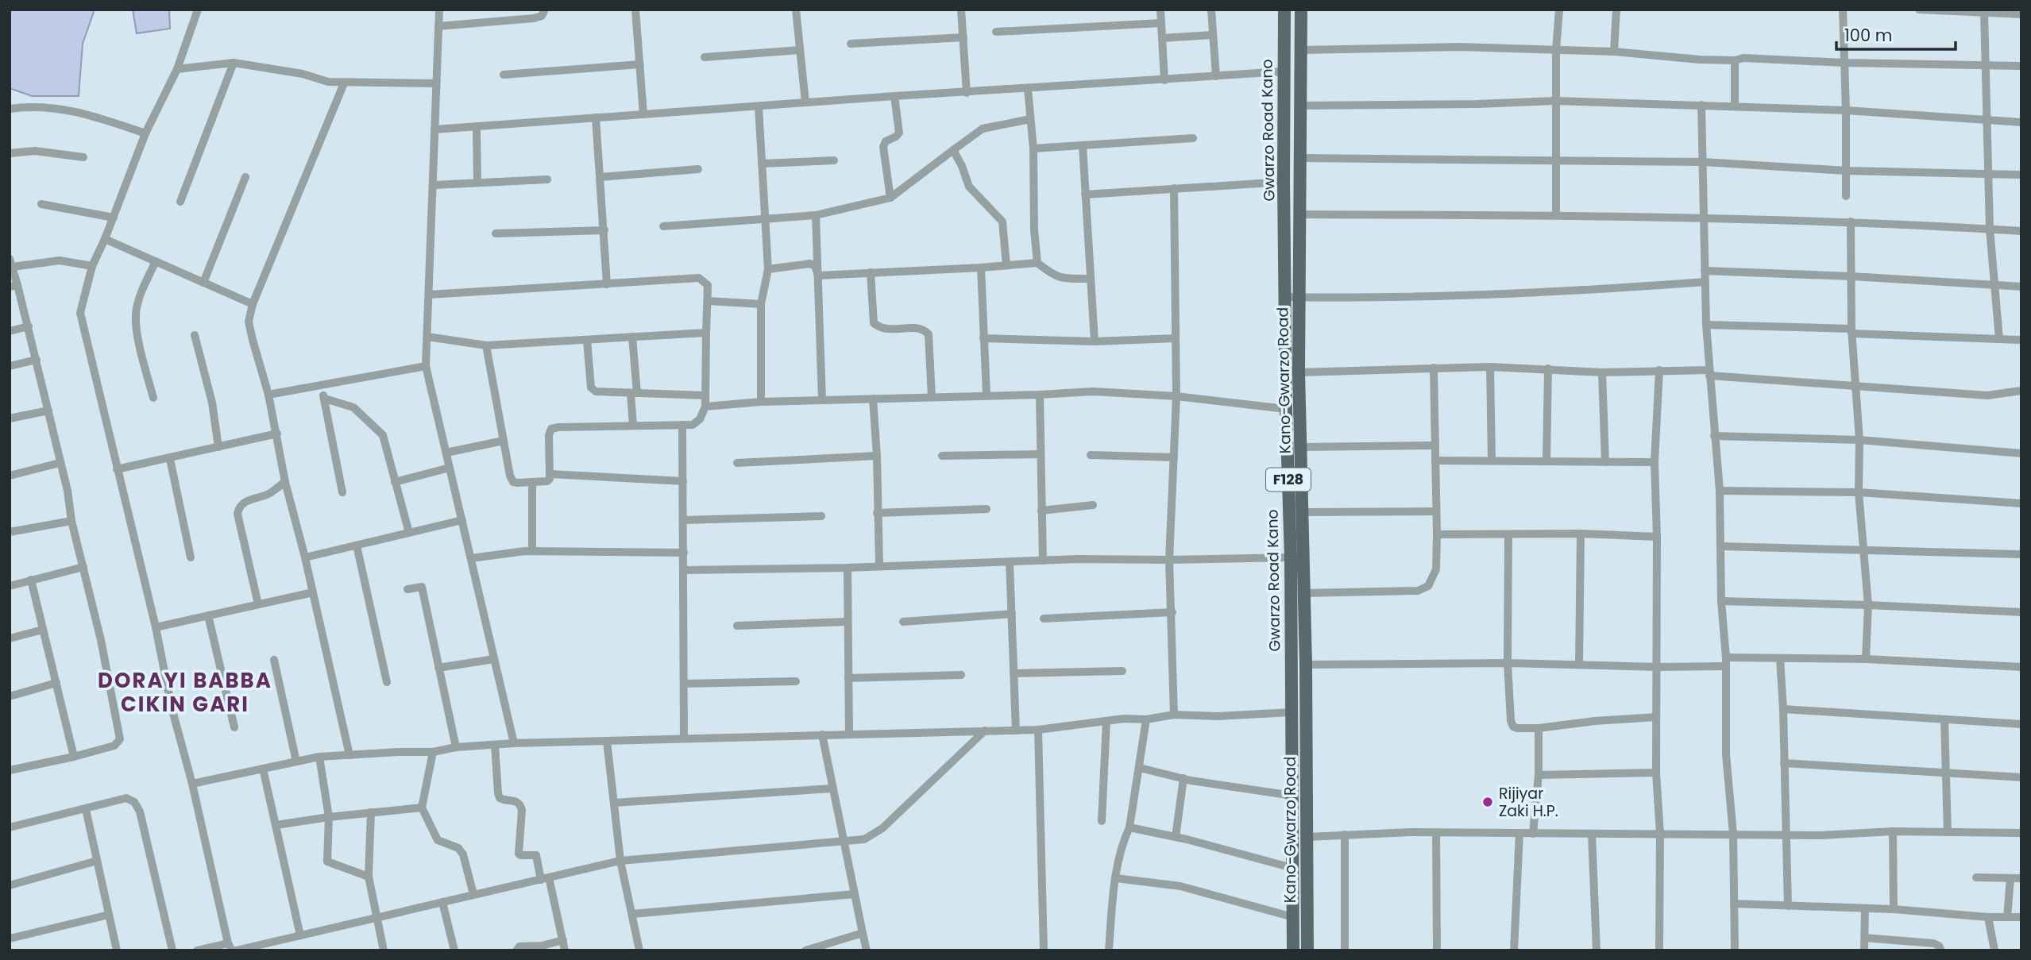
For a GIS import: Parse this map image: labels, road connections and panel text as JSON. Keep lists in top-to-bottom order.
{
  "streets": {
    "main road": ["Gwarzo Road Kano", "Kano-Gwarzo Road", "F128"]
  },
  "districts": ["DORAYI BABBA CIKIN GARI"],
  "places": ["Rijiyar Zaki H.P."],
  "scale_bar": "100 m"
}
